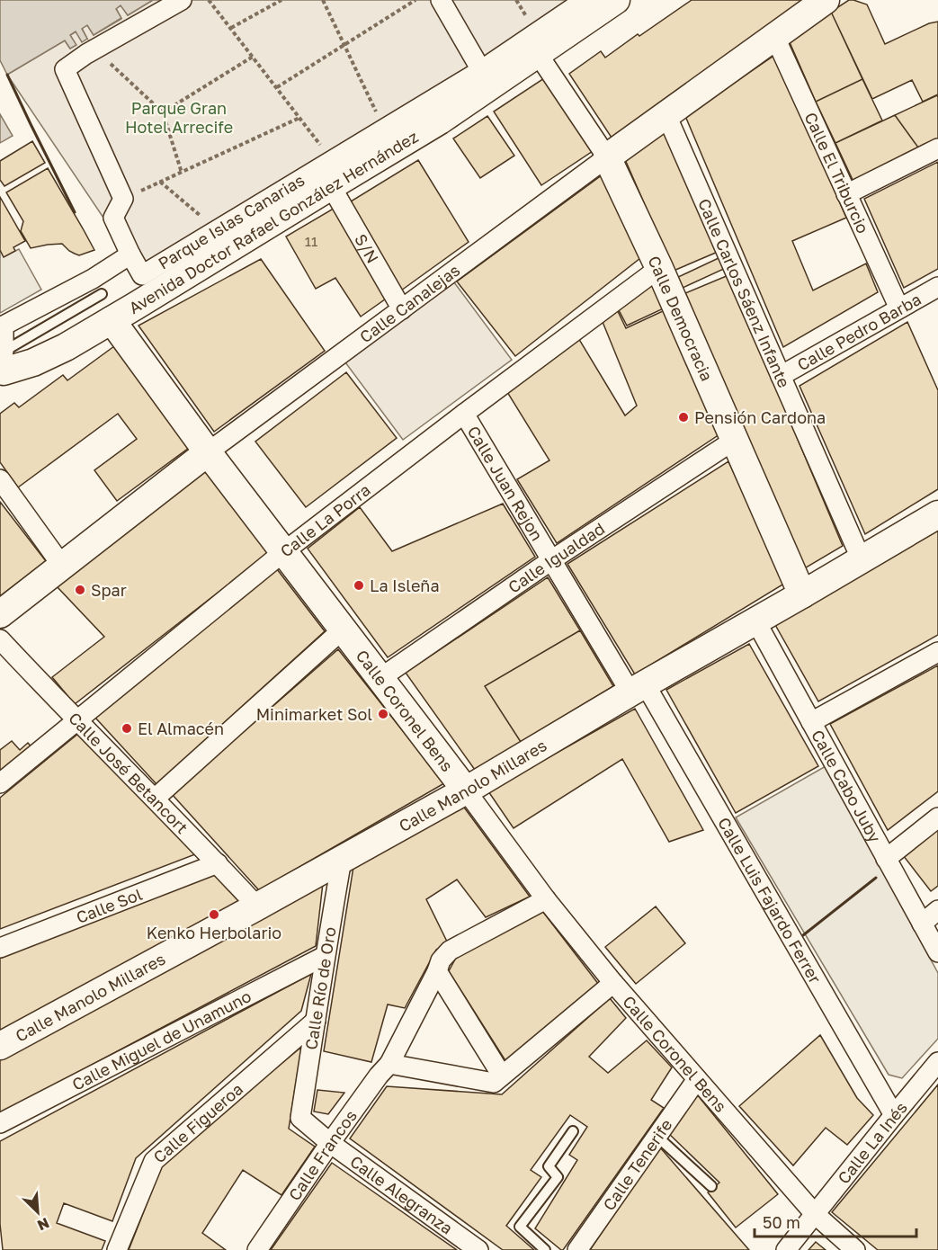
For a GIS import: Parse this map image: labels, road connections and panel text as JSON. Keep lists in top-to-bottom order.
{
  "streets": {
    "main road": [
      "Avenida Doctor Rafael González Hernández",
      "Calle Canalejas",
      "Calle Democracia",
      "Calle Coronel Bens",
      "Calle Manolo Millares"
    ],
    "street": [
      "Calle El Triburcio",
      "Parque Islas Canarias",
      "S/N",
      "Calle Carlos Sáenz Infante",
      "Calle Pedro Barba",
      "Calle Juan Rejon",
      "Calle La Porra",
      "Calle Igualdad",
      "Calle José Betancort",
      "Calle Cabo Juby",
      "Calle Luis Fajardo Ferrer",
      "Calle Sol",
      "Calle Río de Oro",
      "Calle Miguel de Unamuno",
      "Calle Figueroa",
      "Calle La Inés",
      "Calle Francos",
      "Calle Tenerife",
      "Calle Alegranza"
    ]
  },
  "crossings": [
    ["Calle El Triburcio", "Calle Canalejas"],
    ["Calle El Triburcio", "Calle Pedro Barba"],
    ["Parque Islas Canarias", "Avenida Doctor Rafael González Hernández"],
    ["Parque Islas Canarias", "S/N"],
    ["Avenida Doctor Rafael González Hernández", "S/N"],
    ["Avenida Doctor Rafael González Hernández", "Calle Democracia"],
    ["Avenida Doctor Rafael González Hernández", "Calle Coronel Bens"],
    ["S/N", "Calle Canalejas"],
    ["Calle Carlos Sáenz Infante", "Calle Canalejas"],
    ["Calle Carlos Sáenz Infante", "Calle Pedro Barba"],
    ["Calle Carlos Sáenz Infante", "Calle Manolo Millares"],
    ["Calle Canalejas", "Calle Democracia"],
    ["Calle Canalejas", "Calle Coronel Bens"],
    ["Calle Democracia", "Calle La Porra"],
    ["Calle Democracia", "Calle Igualdad"],
    ["Calle Democracia", "Calle Manolo Millares"],
    ["Calle Juan Rejon", "Calle La Porra"],
    ["Calle Juan Rejon", "Calle Igualdad"],
    ["Calle Juan Rejon", "Calle Manolo Millares"],
    ["Calle Juan Rejon", "Calle Luis Fajardo Ferrer"],
    ["Calle La Porra", "Calle Coronel Bens"],
    ["Calle La Porra", "Calle José Betancort"],
    ["Calle Igualdad", "Calle Coronel Bens"],
    ["Calle Coronel Bens", "Calle Manolo Millares"],
    ["Calle Coronel Bens", "Calle La Inés"],
    ["Calle Coronel Bens", "Calle Francos"],
    ["Calle Coronel Bens", "Calle Tenerife"],
    ["Calle José Betancort", "Calle Manolo Millares"],
    ["Calle José Betancort", "Calle Sol"],
    ["Calle Manolo Millares", "Calle Cabo Juby"],
    ["Calle Manolo Millares", "Calle Luis Fajardo Ferrer"],
    ["Calle Manolo Millares", "Calle Río de Oro"],
    ["Calle Luis Fajardo Ferrer", "Calle La Inés"],
    ["Calle Río de Oro", "Calle Miguel de Unamuno"],
    ["Calle Río de Oro", "Calle Figueroa"],
    ["Calle Río de Oro", "Calle Alegranza"],
    ["Calle Francos", "Calle Alegranza"]
  ],
  "parks": ["Parque Gran Hotel Arrecife"],
  "places": [
    "Pensión Cardona",
    "La Isleña",
    "Spar",
    "Minimarket Sol",
    "El Almacén",
    "Kenko Herbolario"
  ],
  "house_numbers": ["11"],
  "scale_bar": "50 m",
  "north": "bottom right"
}
